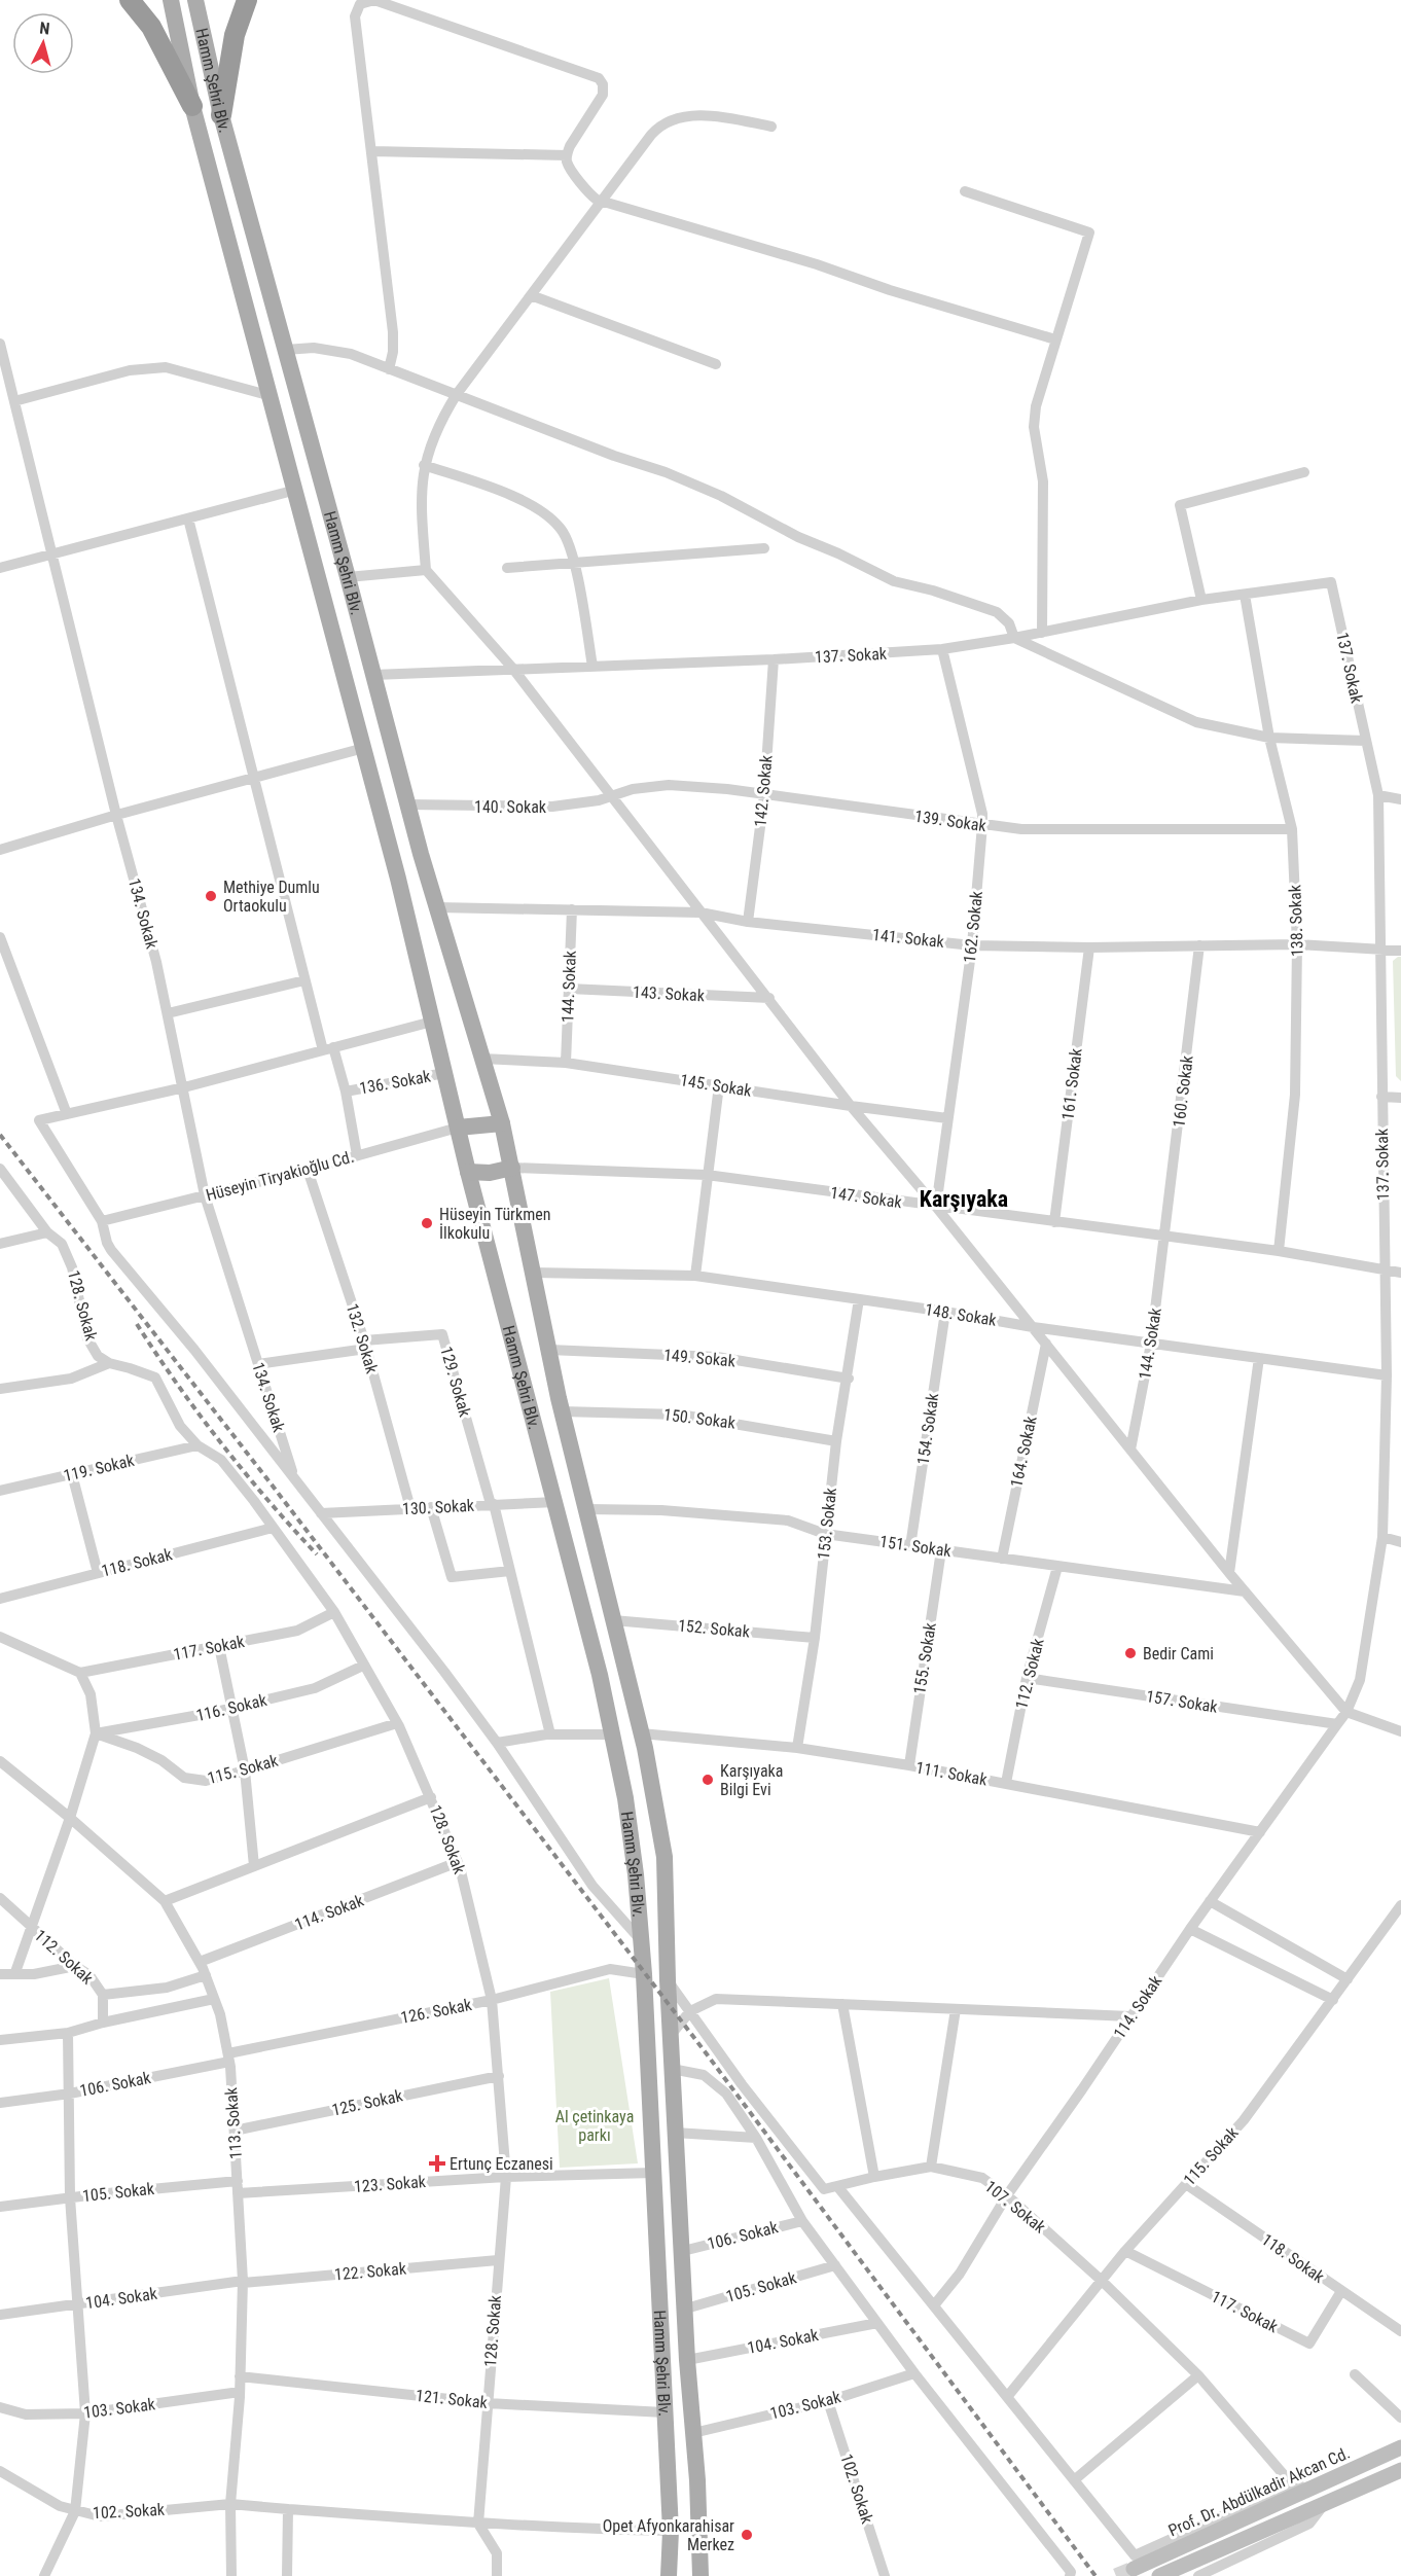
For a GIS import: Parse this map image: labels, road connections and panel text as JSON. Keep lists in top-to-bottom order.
{
  "streets": {
    "main road": ["Hamm Şehri Blv.", "Prof. Dr. Abdülkadir Akcan Cd."],
    "street": [
      "137. Sokak",
      "142. Sokak",
      "140. Sokak",
      "139. Sokak",
      "134. Sokak",
      "138. Sokak",
      "162. Sokak",
      "141. Sokak",
      "144. Sokak",
      "143. Sokak",
      "136. Sokak",
      "161. Sokak",
      "145. Sokak",
      "160. Sokak",
      "Hüseyin Tiryakioğlu Cd.",
      "147. Sokak",
      "128. Sokak",
      "148. Sokak",
      "132. Sokak",
      "149. Sokak",
      "129. Sokak",
      "150. Sokak",
      "154. Sokak",
      "164. Sokak",
      "119. Sokak",
      "130. Sokak",
      "153. Sokak",
      "151. Sokak",
      "118. Sokak",
      "152. Sokak",
      "117. Sokak",
      "155. Sokak",
      "112. Sokak",
      "157. Sokak",
      "116. Sokak",
      "115. Sokak",
      "111. Sokak",
      "114. Sokak",
      "126. Sokak",
      "106. Sokak",
      "125. Sokak",
      "113. Sokak",
      "123. Sokak",
      "105. Sokak",
      "107. Sokak",
      "122. Sokak",
      "104. Sokak",
      "121. Sokak",
      "103. Sokak",
      "102. Sokak"
    ]
  },
  "crossings": [
    ["Hamm Şehri Blv.", "137. Sokak"],
    ["Hamm Şehri Blv.", "140. Sokak"],
    ["Hamm Şehri Blv.", "141. Sokak"],
    ["Hamm Şehri Blv.", "136. Sokak"],
    ["Hamm Şehri Blv.", "145. Sokak"],
    ["Hamm Şehri Blv.", "Hüseyin Tiryakioğlu Cd."],
    ["Hamm Şehri Blv.", "147. Sokak"],
    ["Hamm Şehri Blv.", "148. Sokak"],
    ["Hamm Şehri Blv.", "149. Sokak"],
    ["Hamm Şehri Blv.", "150. Sokak"],
    ["Hamm Şehri Blv.", "130. Sokak"],
    ["Hamm Şehri Blv.", "151. Sokak"],
    ["Hamm Şehri Blv.", "152. Sokak"],
    ["Hamm Şehri Blv.", "111. Sokak"],
    ["Hamm Şehri Blv.", "126. Sokak"],
    ["Hamm Şehri Blv.", "106. Sokak"],
    ["Hamm Şehri Blv.", "123. Sokak"],
    ["Hamm Şehri Blv.", "105. Sokak"],
    ["Hamm Şehri Blv.", "104. Sokak"],
    ["Hamm Şehri Blv.", "121. Sokak"],
    ["Hamm Şehri Blv.", "103. Sokak"],
    ["Hamm Şehri Blv.", "102. Sokak"],
    ["137. Sokak", "142. Sokak"],
    ["137. Sokak", "138. Sokak"],
    ["137. Sokak", "162. Sokak"],
    ["137. Sokak", "141. Sokak"],
    ["137. Sokak", "147. Sokak"],
    ["137. Sokak", "148. Sokak"],
    ["137. Sokak", "114. Sokak"],
    ["142. Sokak", "139. Sokak"],
    ["142. Sokak", "141. Sokak"],
    ["140. Sokak", "139. Sokak"],
    ["139. Sokak", "138. Sokak"],
    ["139. Sokak", "162. Sokak"],
    ["134. Sokak", "Hüseyin Tiryakioğlu Cd."],
    ["138. Sokak", "141. Sokak"],
    ["138. Sokak", "147. Sokak"],
    ["162. Sokak", "141. Sokak"],
    ["162. Sokak", "145. Sokak"],
    ["162. Sokak", "147. Sokak"],
    ["141. Sokak", "144. Sokak"],
    ["141. Sokak", "161. Sokak"],
    ["141. Sokak", "160. Sokak"],
    ["144. Sokak", "143. Sokak"],
    ["144. Sokak", "145. Sokak"],
    ["144. Sokak", "160. Sokak"],
    ["144. Sokak", "147. Sokak"],
    ["144. Sokak", "148. Sokak"],
    ["161. Sokak", "147. Sokak"],
    ["160. Sokak", "147. Sokak"],
    ["Hüseyin Tiryakioğlu Cd.", "132. Sokak"],
    ["128. Sokak", "119. Sokak"],
    ["128. Sokak", "118. Sokak"],
    ["128. Sokak", "117. Sokak"],
    ["128. Sokak", "116. Sokak"],
    ["128. Sokak", "115. Sokak"],
    ["128. Sokak", "114. Sokak"],
    ["128. Sokak", "126. Sokak"],
    ["128. Sokak", "125. Sokak"],
    ["128. Sokak", "123. Sokak"],
    ["128. Sokak", "122. Sokak"],
    ["128. Sokak", "121. Sokak"],
    ["128. Sokak", "102. Sokak"],
    ["148. Sokak", "154. Sokak"],
    ["148. Sokak", "153. Sokak"],
    ["132. Sokak", "129. Sokak"],
    ["132. Sokak", "130. Sokak"],
    ["149. Sokak", "153. Sokak"],
    ["129. Sokak", "130. Sokak"],
    ["150. Sokak", "153. Sokak"],
    ["154. Sokak", "151. Sokak"],
    ["164. Sokak", "151. Sokak"],
    ["153. Sokak", "151. Sokak"],
    ["153. Sokak", "152. Sokak"],
    ["153. Sokak", "111. Sokak"],
    ["151. Sokak", "155. Sokak"],
    ["151. Sokak", "112. Sokak"],
    ["118. Sokak", "117. Sokak"],
    ["118. Sokak", "115. Sokak"],
    ["117. Sokak", "115. Sokak"],
    ["155. Sokak", "111. Sokak"],
    ["112. Sokak", "157. Sokak"],
    ["112. Sokak", "111. Sokak"],
    ["112. Sokak", "113. Sokak"],
    ["157. Sokak", "114. Sokak"],
    ["116. Sokak", "115. Sokak"],
    ["115. Sokak", "107. Sokak"],
    ["111. Sokak", "114. Sokak"],
    ["114. Sokak", "113. Sokak"],
    ["114. Sokak", "107. Sokak"],
    ["126. Sokak", "106. Sokak"],
    ["126. Sokak", "113. Sokak"],
    ["106. Sokak", "113. Sokak"],
    ["125. Sokak", "113. Sokak"],
    ["113. Sokak", "123. Sokak"],
    ["113. Sokak", "105. Sokak"],
    ["113. Sokak", "122. Sokak"],
    ["113. Sokak", "104. Sokak"],
    ["113. Sokak", "121. Sokak"],
    ["113. Sokak", "103. Sokak"],
    ["113. Sokak", "102. Sokak"],
    ["123. Sokak", "105. Sokak"],
    ["122. Sokak", "104. Sokak"],
    ["103. Sokak", "102. Sokak"]
  ],
  "districts": ["Karşıyaka"],
  "parks": ["Al çetinkaya parkı"],
  "places": {
    "other": [
      "Methiye Dumlu Ortaokulu",
      "Hüseyin Türkmen İlkokulu",
      "Bedir Cami",
      "Karşıyaka Bilgi Evi",
      "Opet Afyonkarahisar Merkez"
    ],
    "health": ["Ertunç Eczanesi"]
  },
  "north": "top"
}
